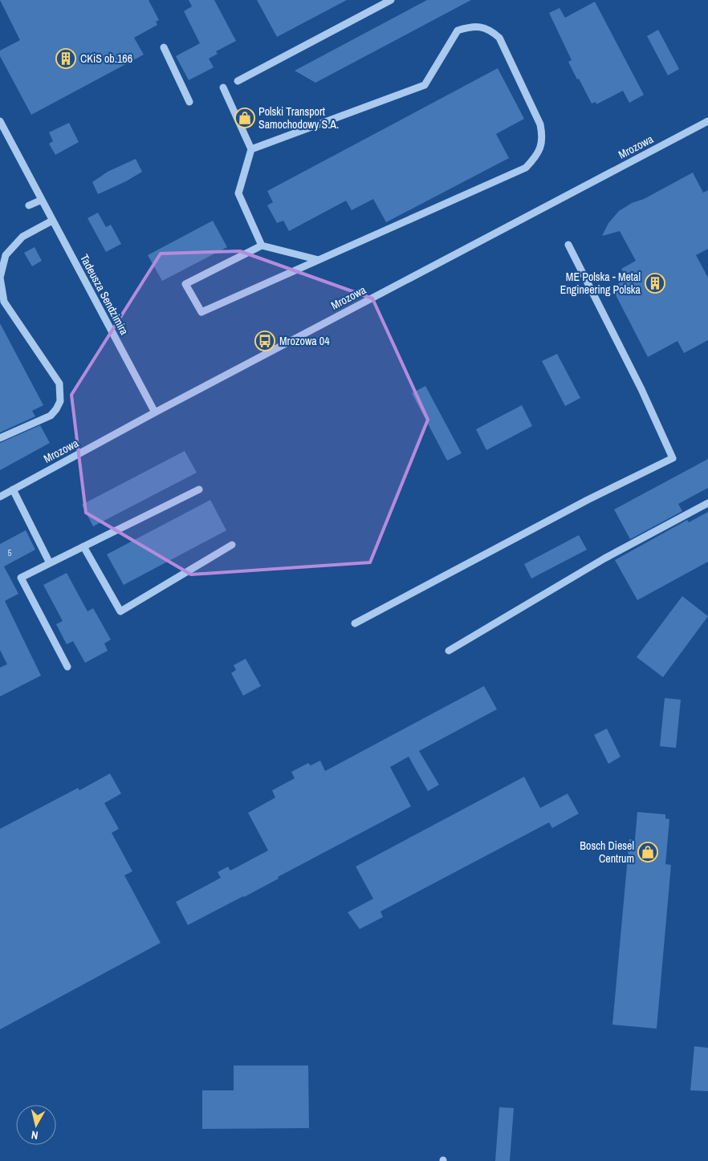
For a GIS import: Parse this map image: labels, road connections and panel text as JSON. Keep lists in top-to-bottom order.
{
  "streets": {
    "street": ["Mrozowa", "Tadeusza Sendzimira"]
  },
  "crossings": [
    ["Mrozowa", "Tadeusza Sendzimira"]
  ],
  "places": {
    "building": ["CKiS ob.166", "ME Polska - Metal Engineering Polska"],
    "shop": ["Polski Transport Samochodowy S.A.", "Bosch Diesel Centrum"],
    "bus stop": ["Mrozowa 04"]
  },
  "house_numbers": ["5"],
  "north": "bottom"
}
